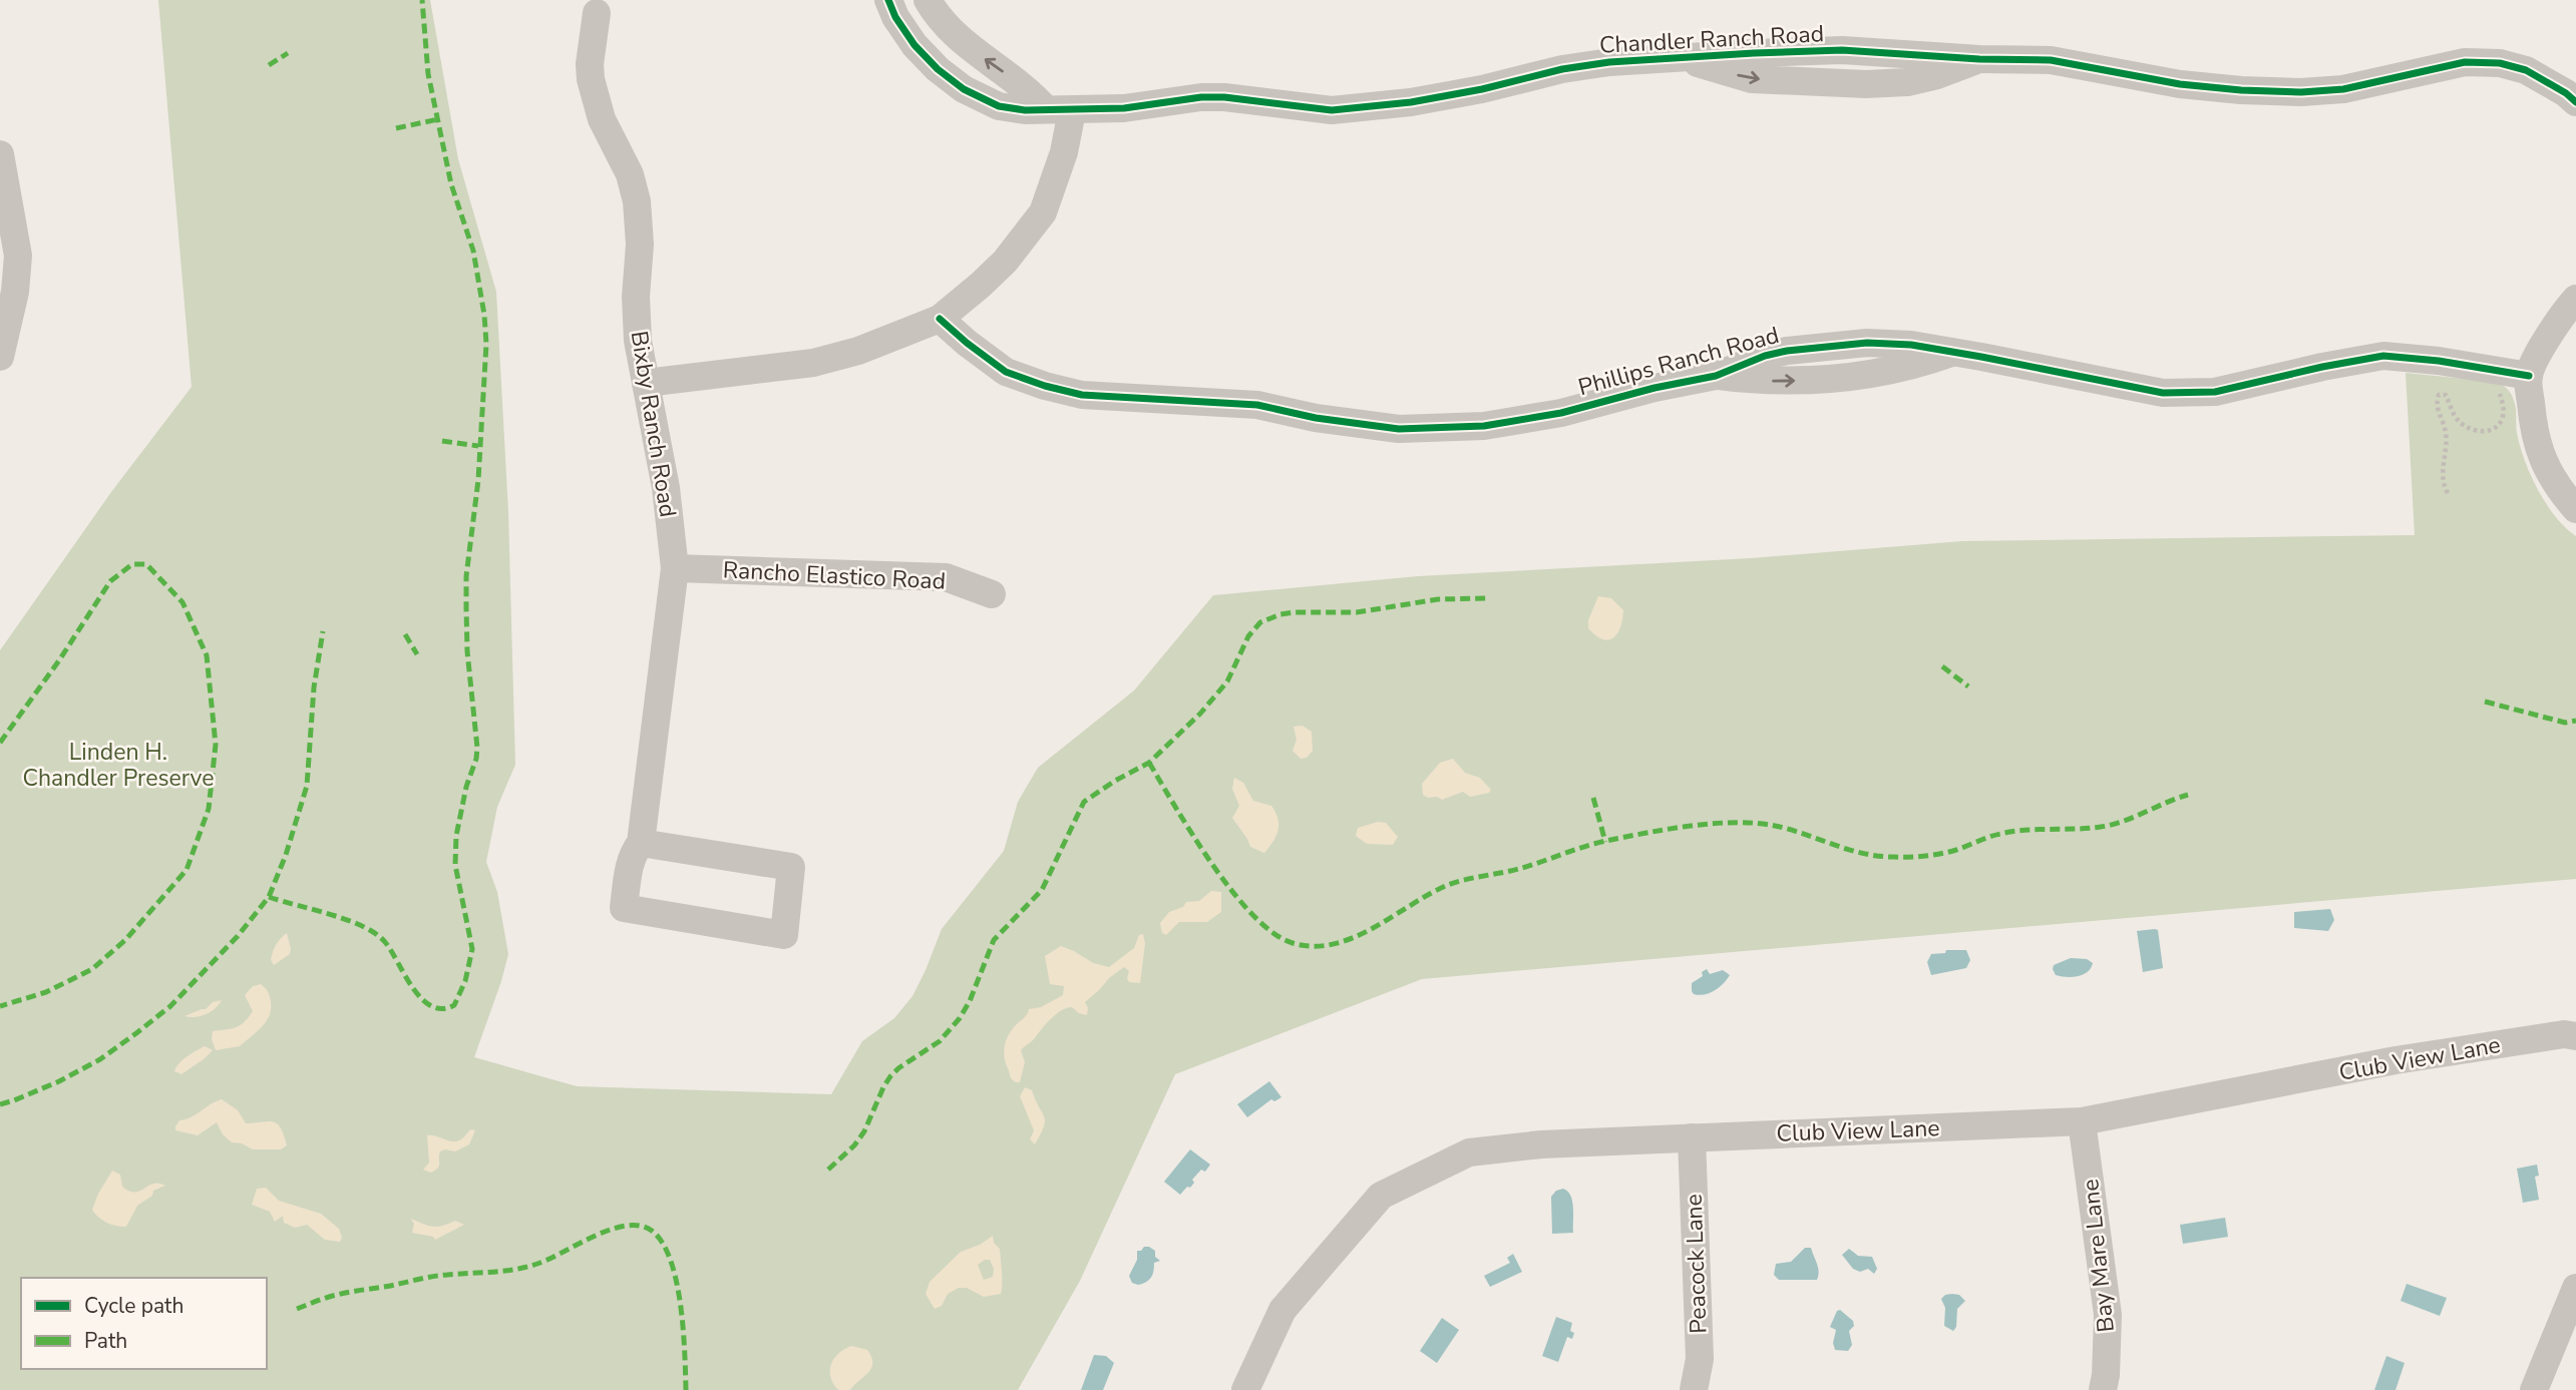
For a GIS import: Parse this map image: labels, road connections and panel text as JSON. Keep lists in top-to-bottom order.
{
  "streets": {
    "street": [
      "Chandler Ranch Road",
      "Phillips Ranch Road",
      "Bixby Ranch Road",
      "Rancho Elastico Road",
      "Club View Lane",
      "Bay Mare Lane",
      "Peacock Lane"
    ]
  },
  "crossings": [
    ["Bixby Ranch Road", "Rancho Elastico Road"],
    ["Club View Lane", "Bay Mare Lane"],
    ["Club View Lane", "Peacock Lane"]
  ],
  "parks": ["Linden H. Chandler Preserve"],
  "legend": ["Cycle path", "Path"]
}
